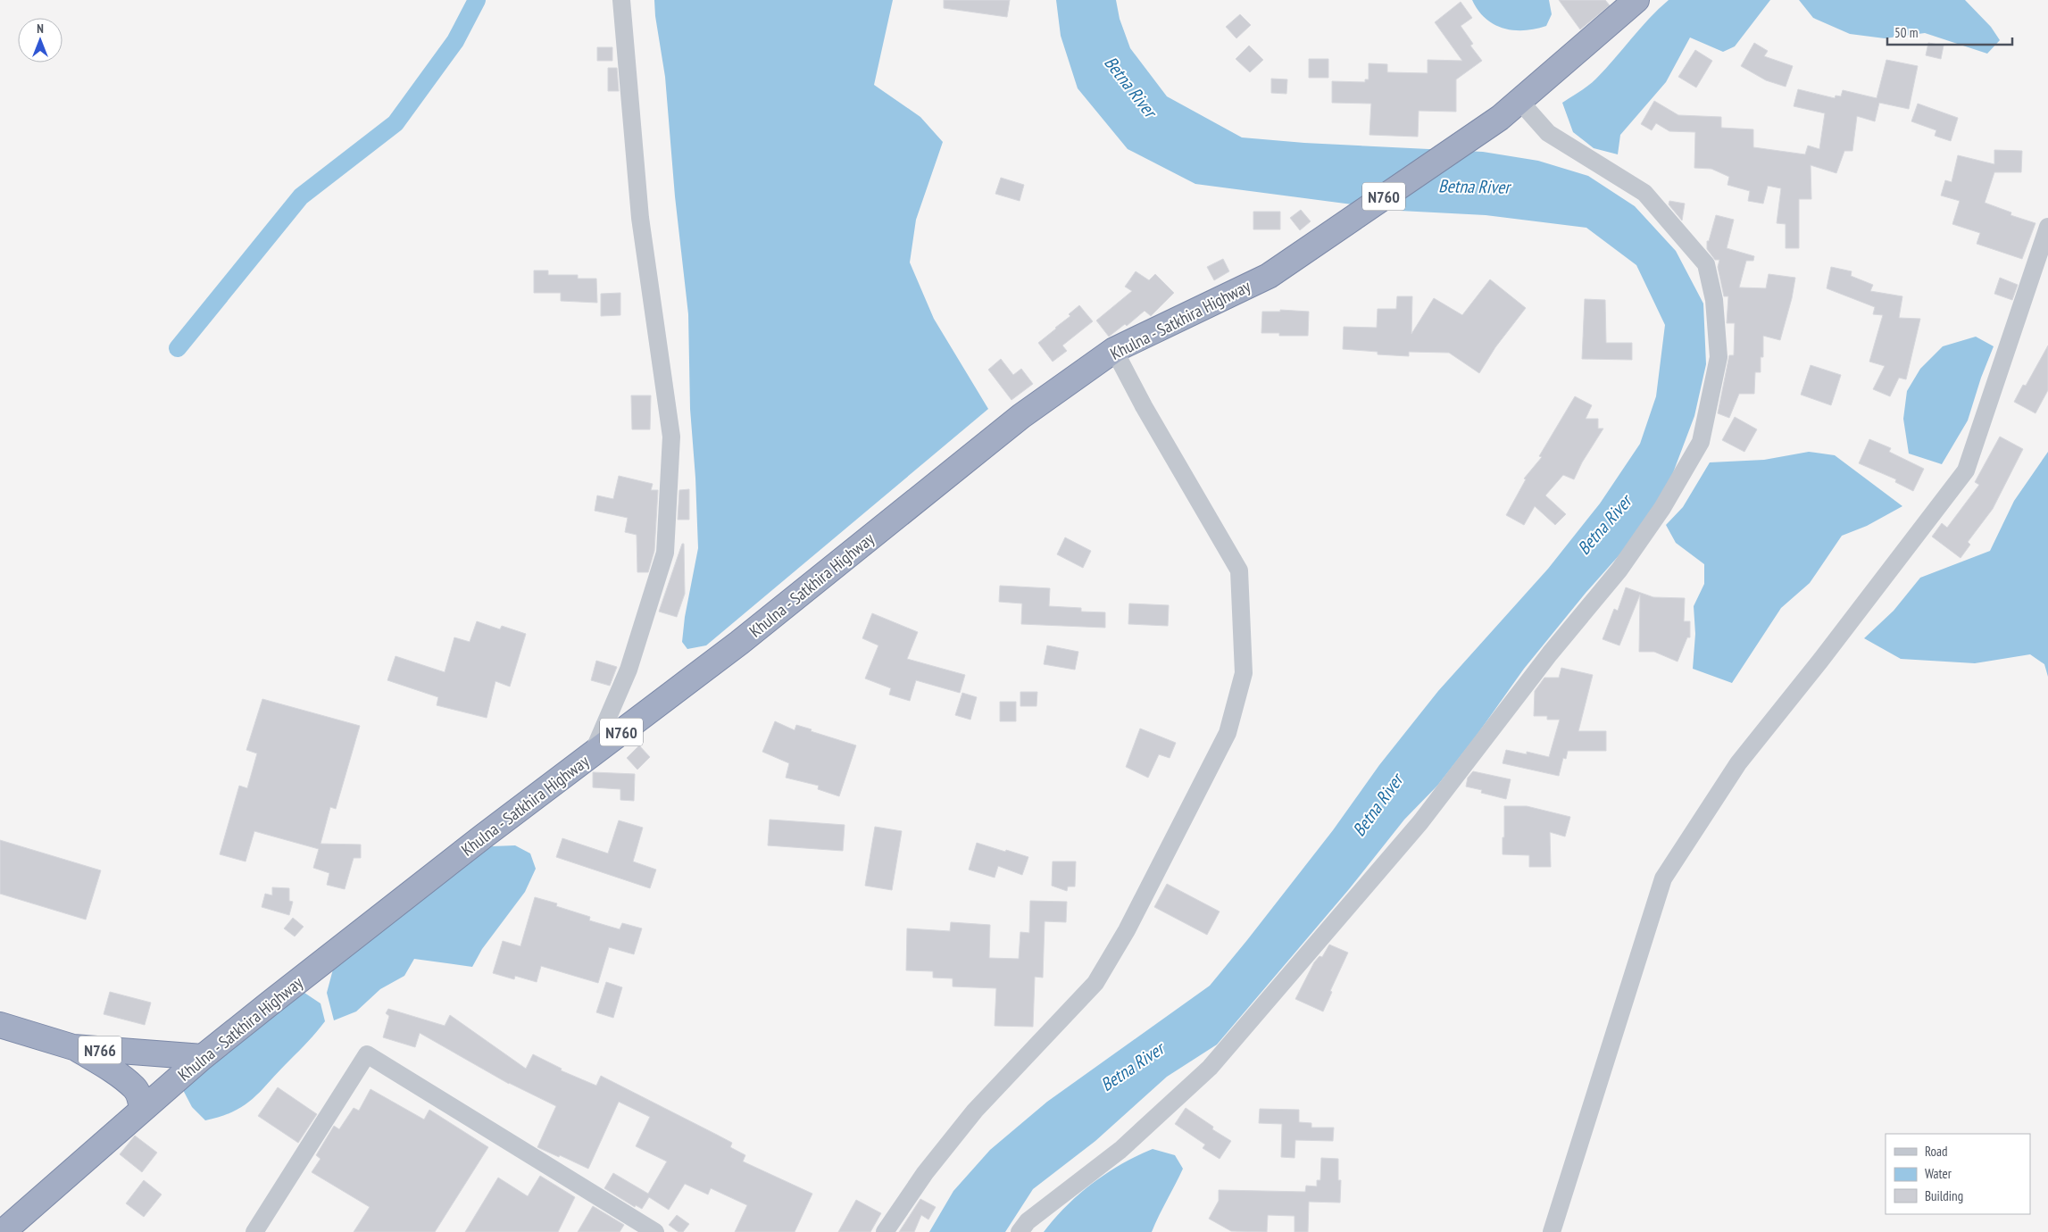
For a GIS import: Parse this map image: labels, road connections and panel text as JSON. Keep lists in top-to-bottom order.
{
  "streets": {
    "highway": ["N760", "Khulna - Satkhira Highway", "N766"]
  },
  "crossings": [
    ["N760", "Khulna - Satkhira Highway"],
    ["Khulna - Satkhira Highway", "N766"]
  ],
  "water": ["Betna River"],
  "legend": ["Road", "Water", "Building"],
  "scale_bar": "50 m",
  "north": "top"
}
